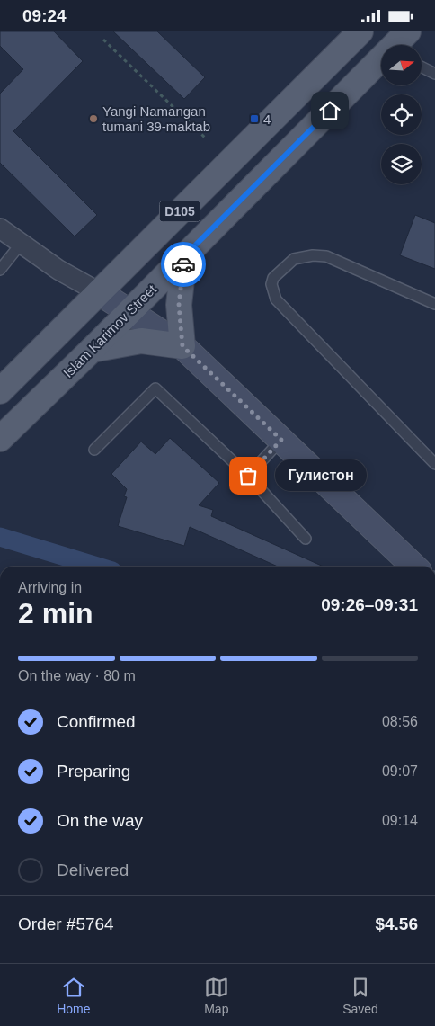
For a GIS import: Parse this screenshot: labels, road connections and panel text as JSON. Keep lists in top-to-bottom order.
{
  "streets": {
    "main road": ["D105", "Islam Karimov Street"]
  },
  "places": {
    "other": ["Yangi Namangan tumani 39-maktab", "Гулистон"],
    "transit": ["4"]
  },
  "north": "right",
  "page": {
    "status": "09:24",
    "bubble": "Гулистон",
    "heading": ["2 min", "Arriving in", "09:26–09:31"],
    "panel": ["Order #5764", "$4.56"],
    "bar": "On the way · 80 m",
    "list": [
      ["Confirmed", "08:56"],
      ["Preparing", "09:07"],
      ["On the way", "09:14"],
      "Delivered"
    ],
    "tabs": ["Home", "Map", "Saved"]
  }
}
